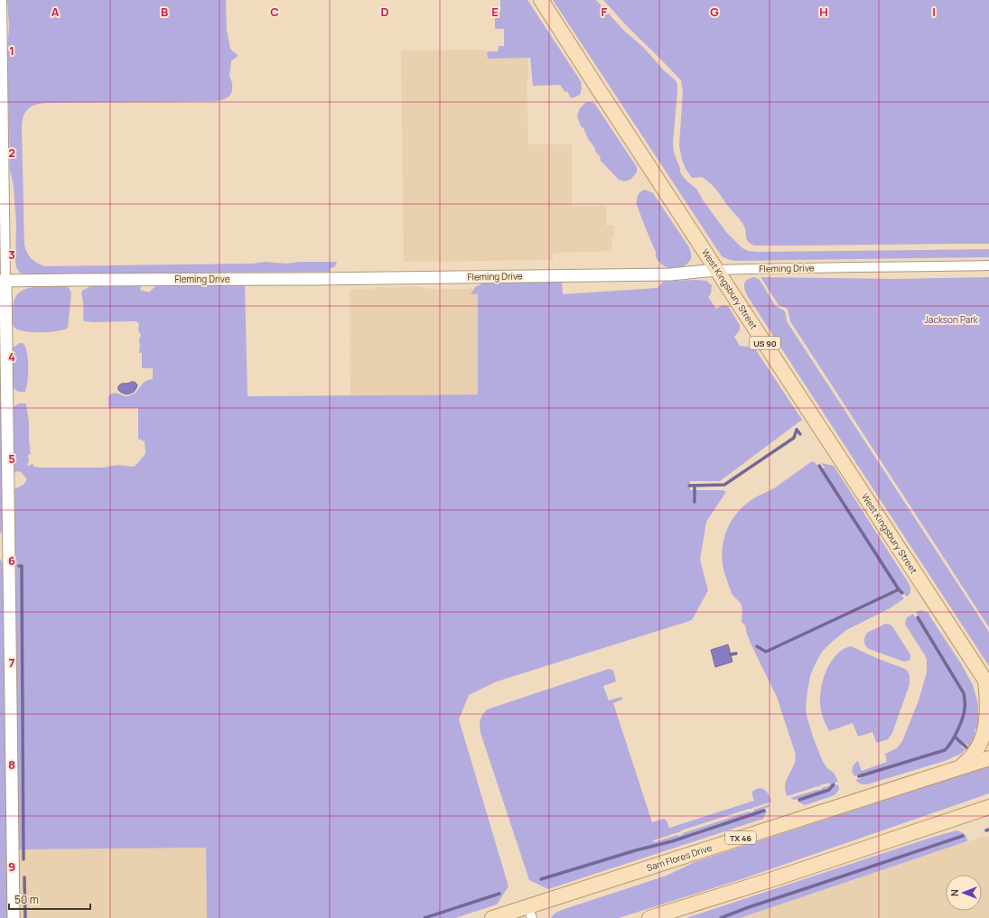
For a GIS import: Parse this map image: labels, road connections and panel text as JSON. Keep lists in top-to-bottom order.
{
  "streets": {
    "main road": [
      "West Kingsbury Street",
      "US 90",
      "TX 46",
      "Sam Flores Drive"
    ],
    "street": ["Fleming Drive"]
  },
  "crossings": [
    ["Fleming Drive", "West Kingsbury Street"]
  ],
  "parks": ["Jackson Park"],
  "scale_bar": "50 m",
  "north": "left",
  "grid": {
    "columns": [
      "A",
      "B",
      "C",
      "D",
      "E",
      "F",
      "G",
      "H",
      "I"
    ],
    "rows": [
      "1",
      "2",
      "3",
      "4",
      "5",
      "6",
      "7",
      "8",
      "9"
    ]
  }
}
